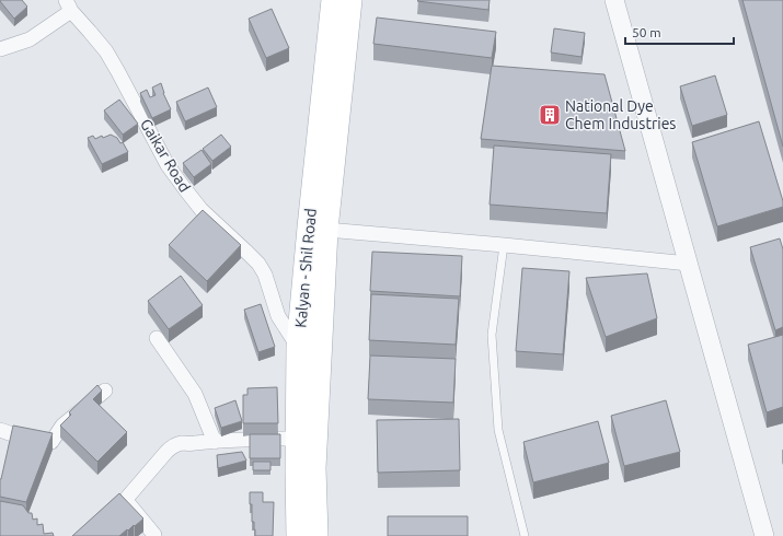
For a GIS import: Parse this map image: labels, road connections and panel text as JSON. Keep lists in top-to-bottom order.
{
  "streets": {
    "main road": ["Kalyan - Shil Road"],
    "street": ["Gaikar Road"]
  },
  "crossings": [
    ["Gaikar Road", "Kalyan - Shil Road"]
  ],
  "places": {
    "building": ["National Dye Chem Industries"]
  },
  "scale_bar": "50 m"
}
